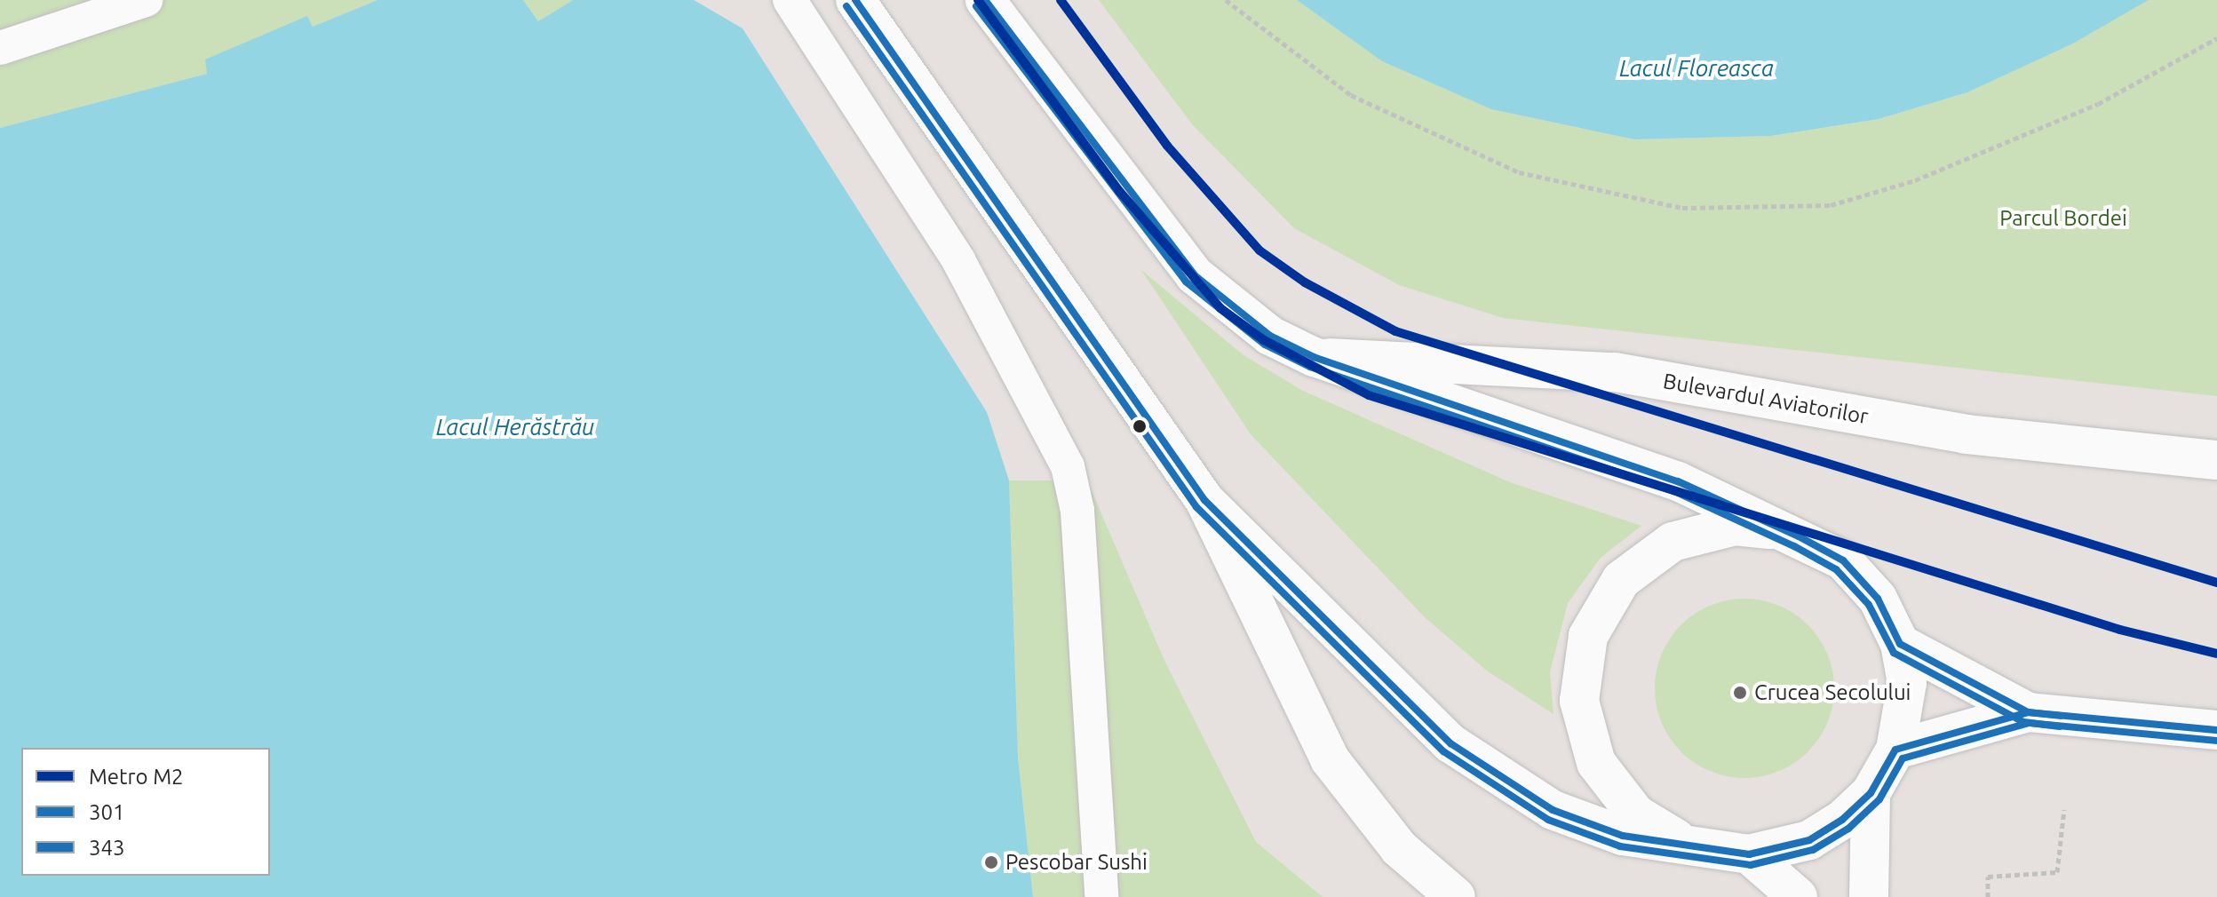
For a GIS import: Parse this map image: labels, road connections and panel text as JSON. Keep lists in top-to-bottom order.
{
  "streets": {
    "main road": ["Bulevardul Aviatorilor"]
  },
  "water": ["Lacul Floreasca", "Lacul Herăstrău"],
  "parks": ["Parcul Bordei"],
  "places": ["Crucea Secolului", "Pescobar Sushi"],
  "lines": ["metro line M2", "transit line 301", "transit line 343"],
  "legend": ["Metro M2", "301", "343"]
}
